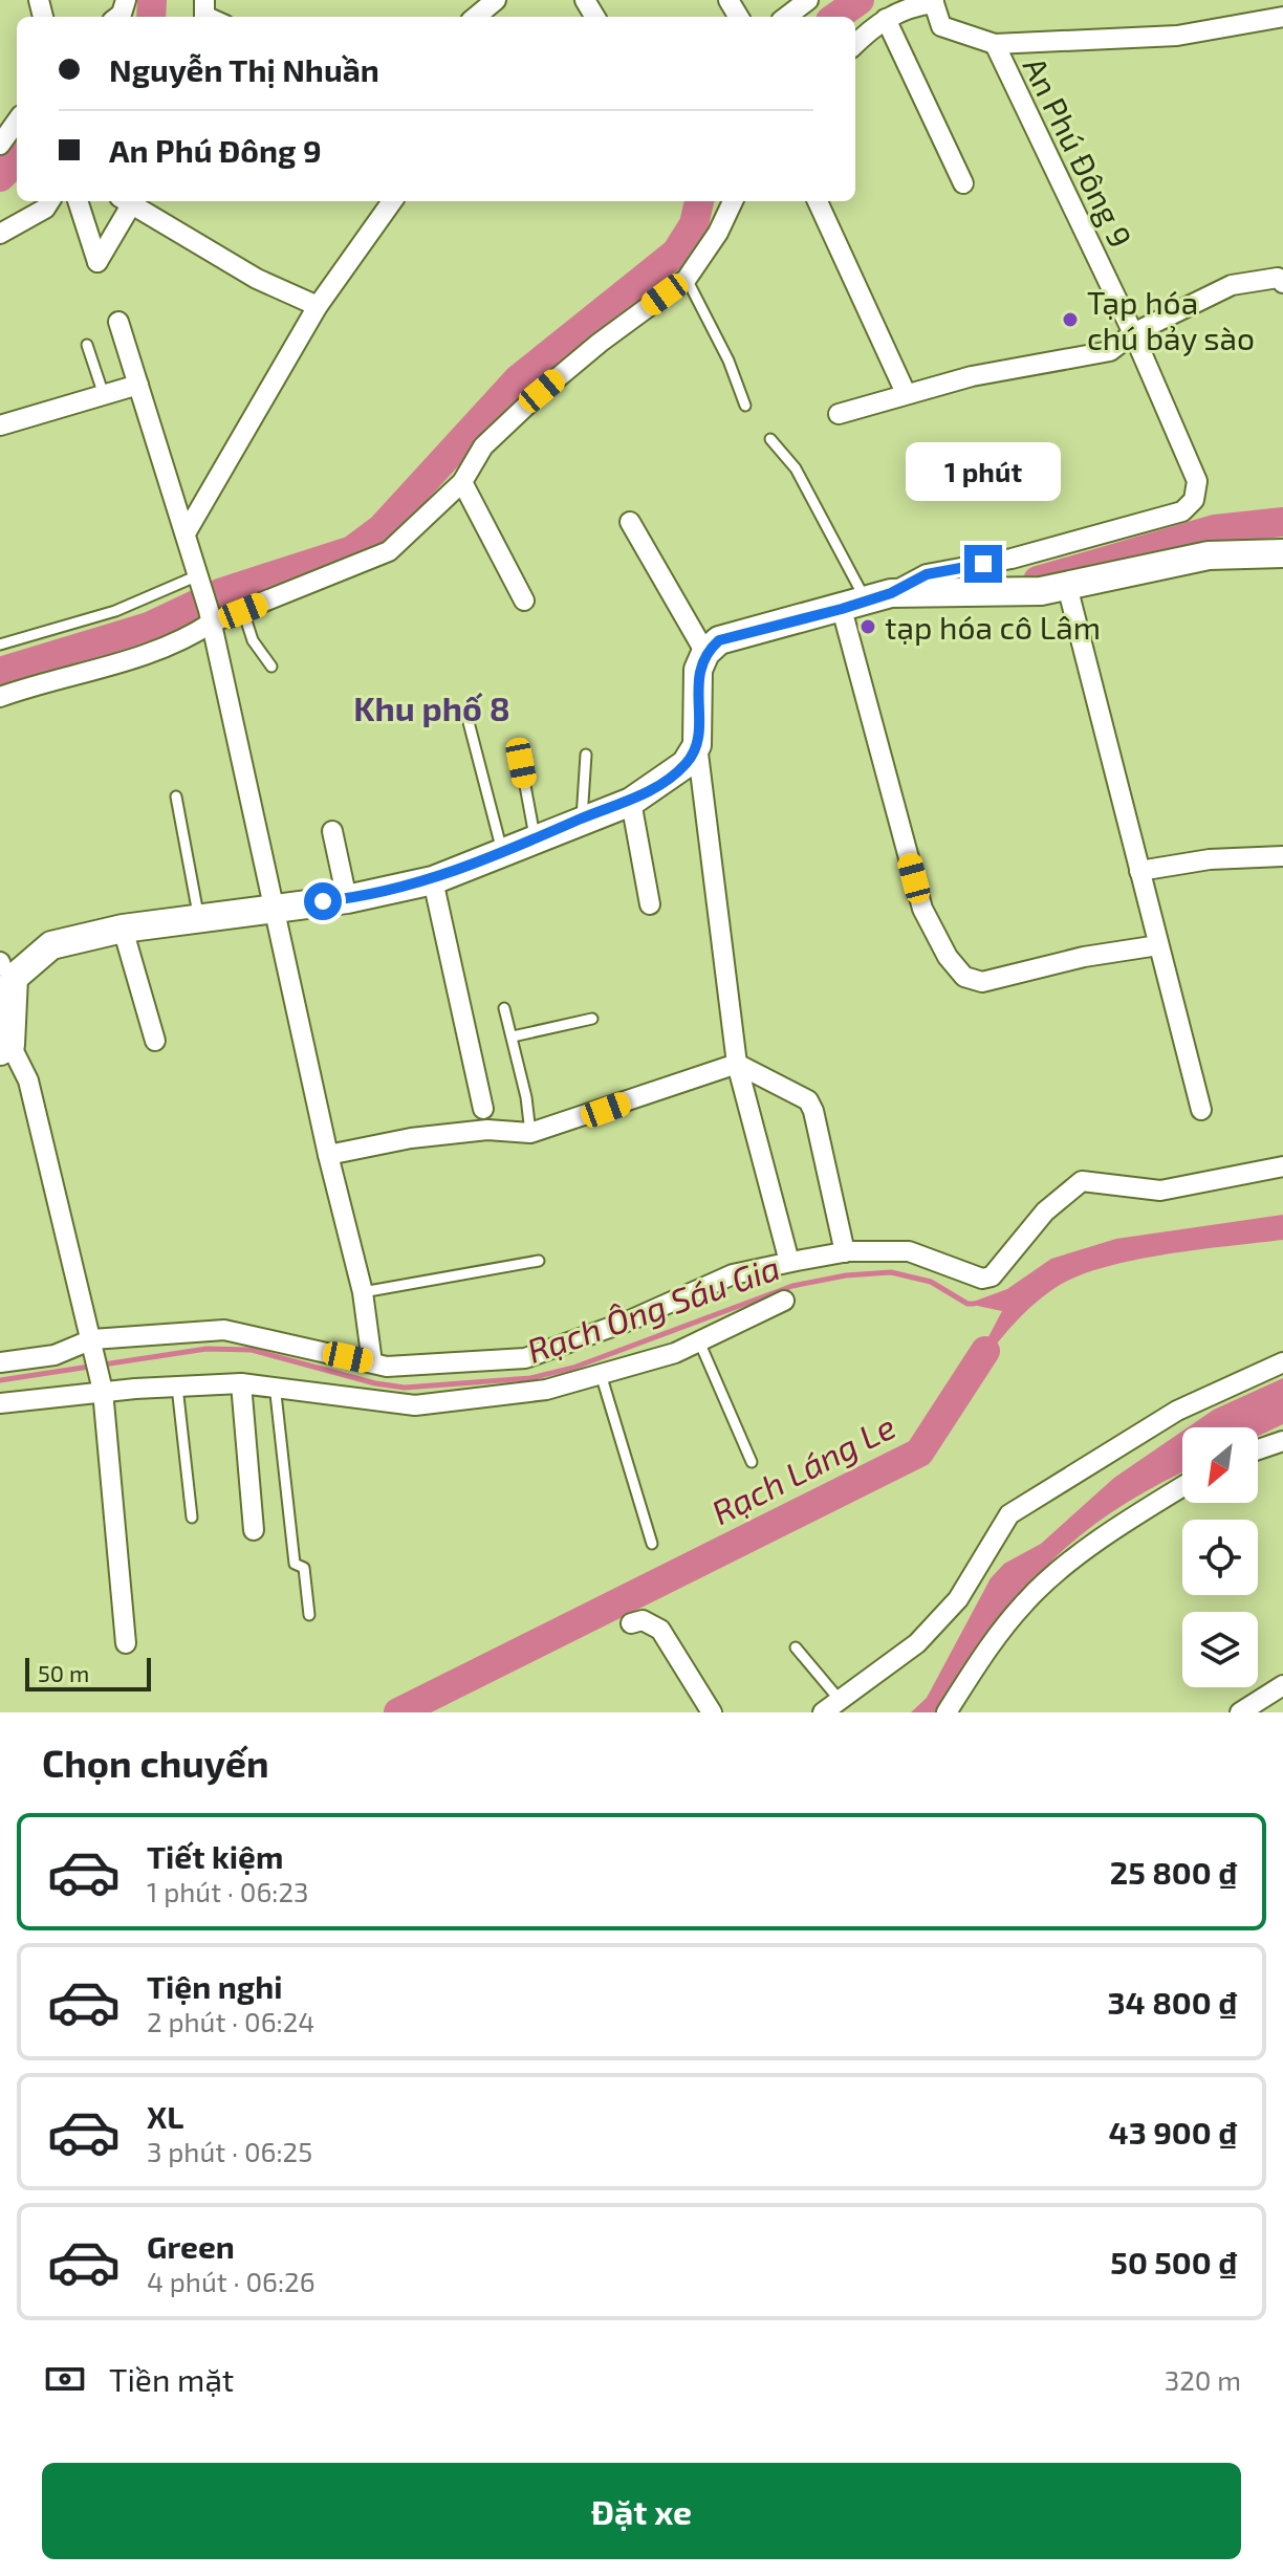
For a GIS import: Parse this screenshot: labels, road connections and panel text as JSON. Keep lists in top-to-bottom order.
{
  "streets": {
    "street": ["An Phú Đông 9"]
  },
  "districts": ["Khu phố 8"],
  "water": ["Rạch Ông Sáu Gia", "Rạch Láng Le"],
  "places": ["Tạp hóa chú bảy sào", "tạp hóa cô Lâm"],
  "scale_bar": "50 m",
  "north": "bottom left",
  "page": {
    "banner": ["Nguyễn Thị Nhuần", "An Phú Đông 9"],
    "bubble": "1 phút",
    "scale": "50 m",
    "heading": "Chọn chuyến",
    "list": [
      {
        "name": "Tiết kiệm",
        "note": "1 phút · 06:23",
        "value": "25 800 ₫"
      },
      {
        "name": "Tiện nghi",
        "note": "2 phút · 06:24",
        "value": "34 800 ₫"
      },
      {
        "name": "XL",
        "note": "3 phút · 06:25",
        "value": "43 900 ₫"
      },
      {
        "name": "Green",
        "note": "4 phút · 06:26",
        "value": "50 500 ₫"
      }
    ],
    "pay": ["Tiền mặt", "320 m"],
    "buttons": "Đặt xe"
  }
}
